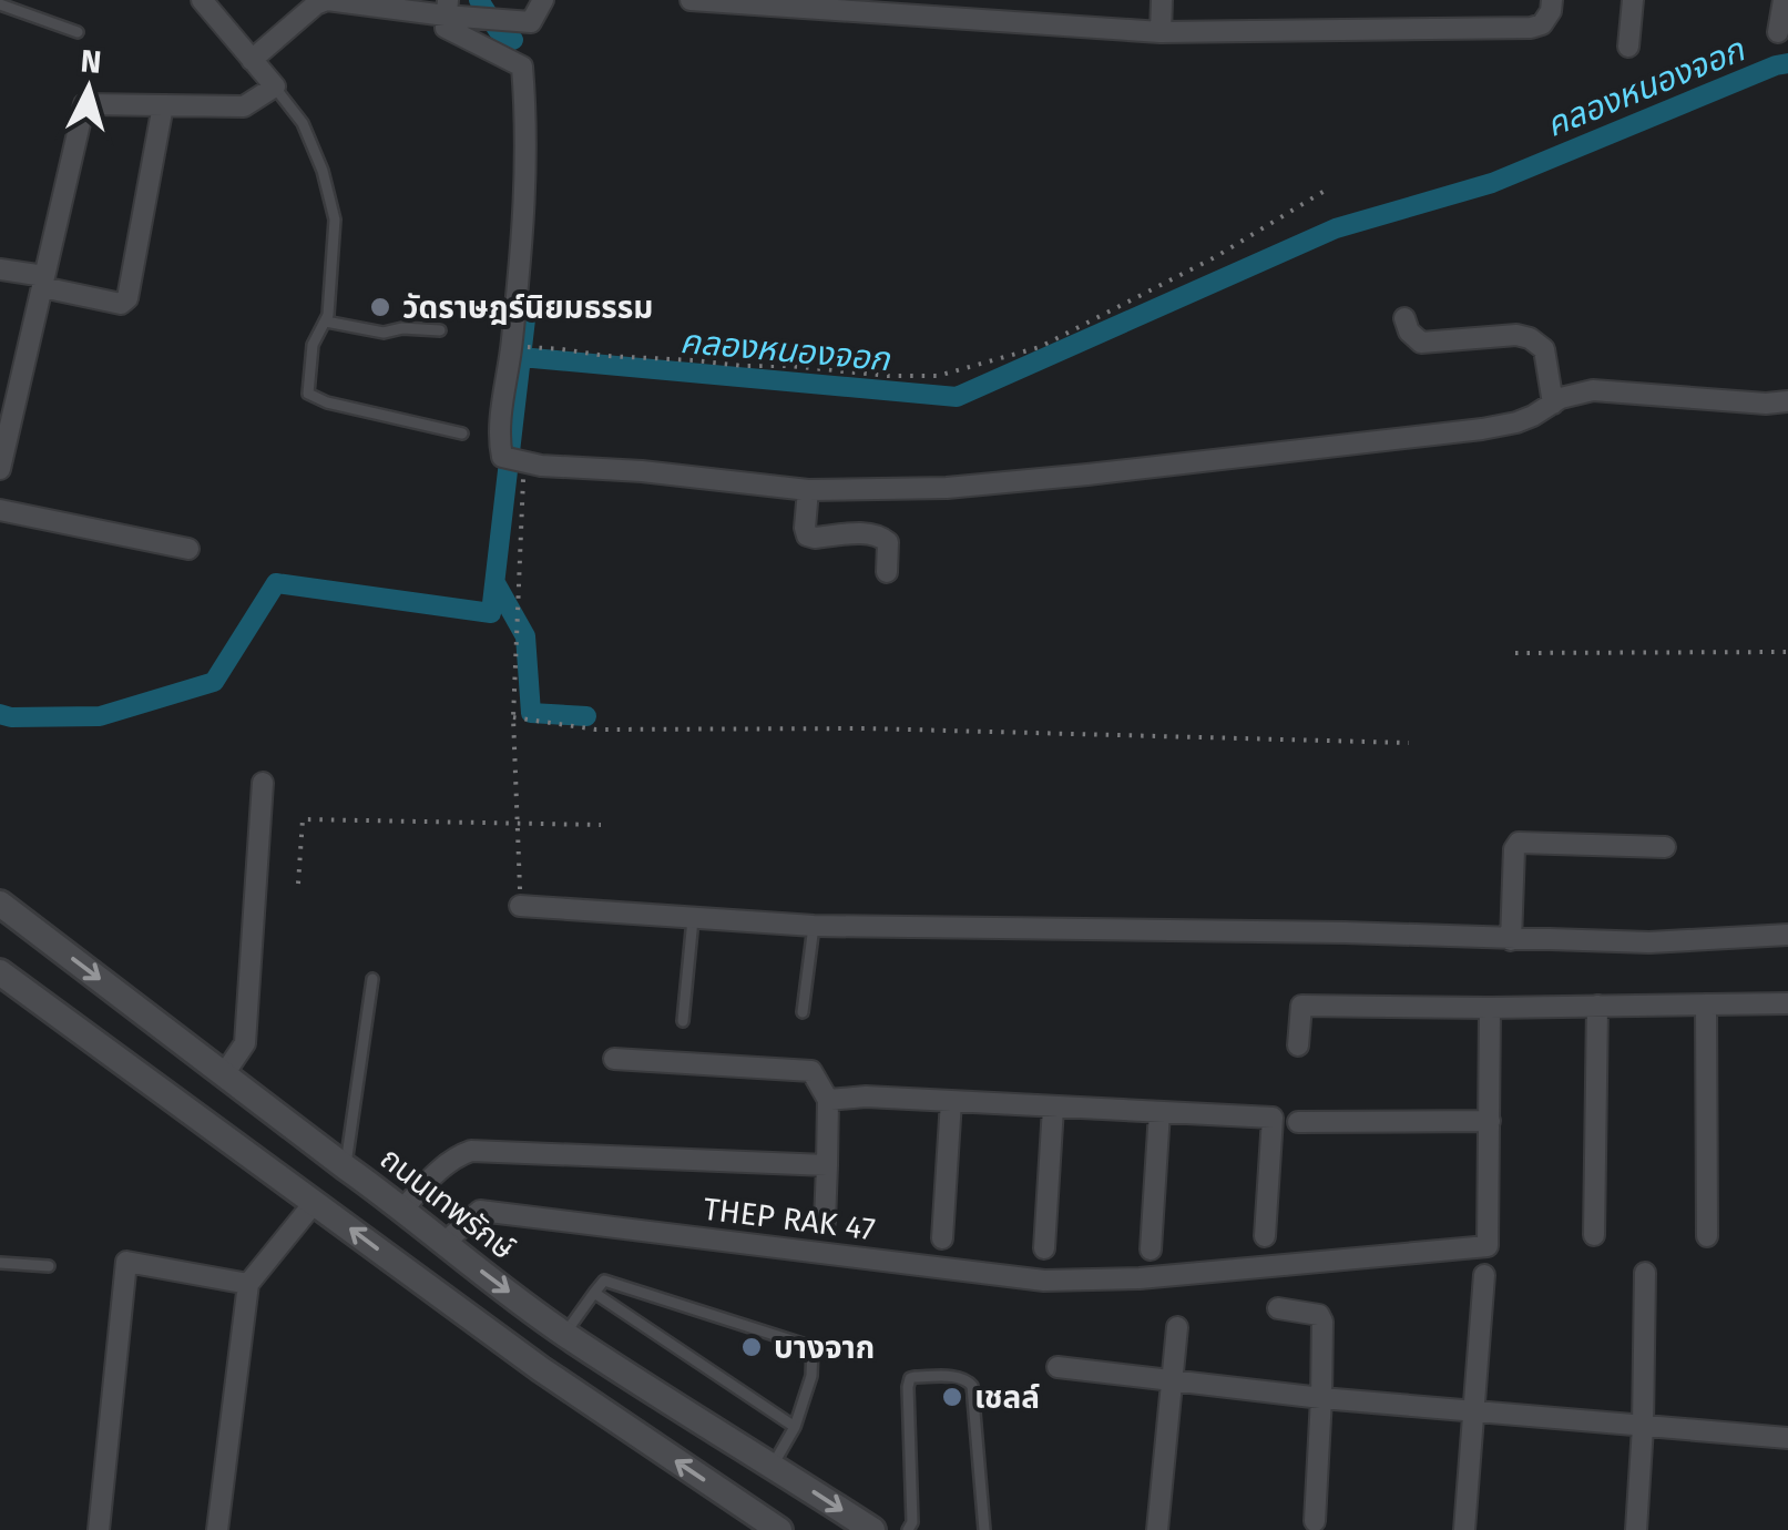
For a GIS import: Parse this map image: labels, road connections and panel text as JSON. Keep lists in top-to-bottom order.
{
  "streets": {
    "main road": ["ถนนเทพรักษ์"],
    "street": ["THEP RAK 47"]
  },
  "crossings": [
    ["ถนนเทพรักษ์", "THEP RAK 47"]
  ],
  "water": ["คลองหนองจอก"],
  "places": ["วัดราษฎร์นิยมธรรม", "บางจาก", "เชลล์"],
  "north": "top"
}
